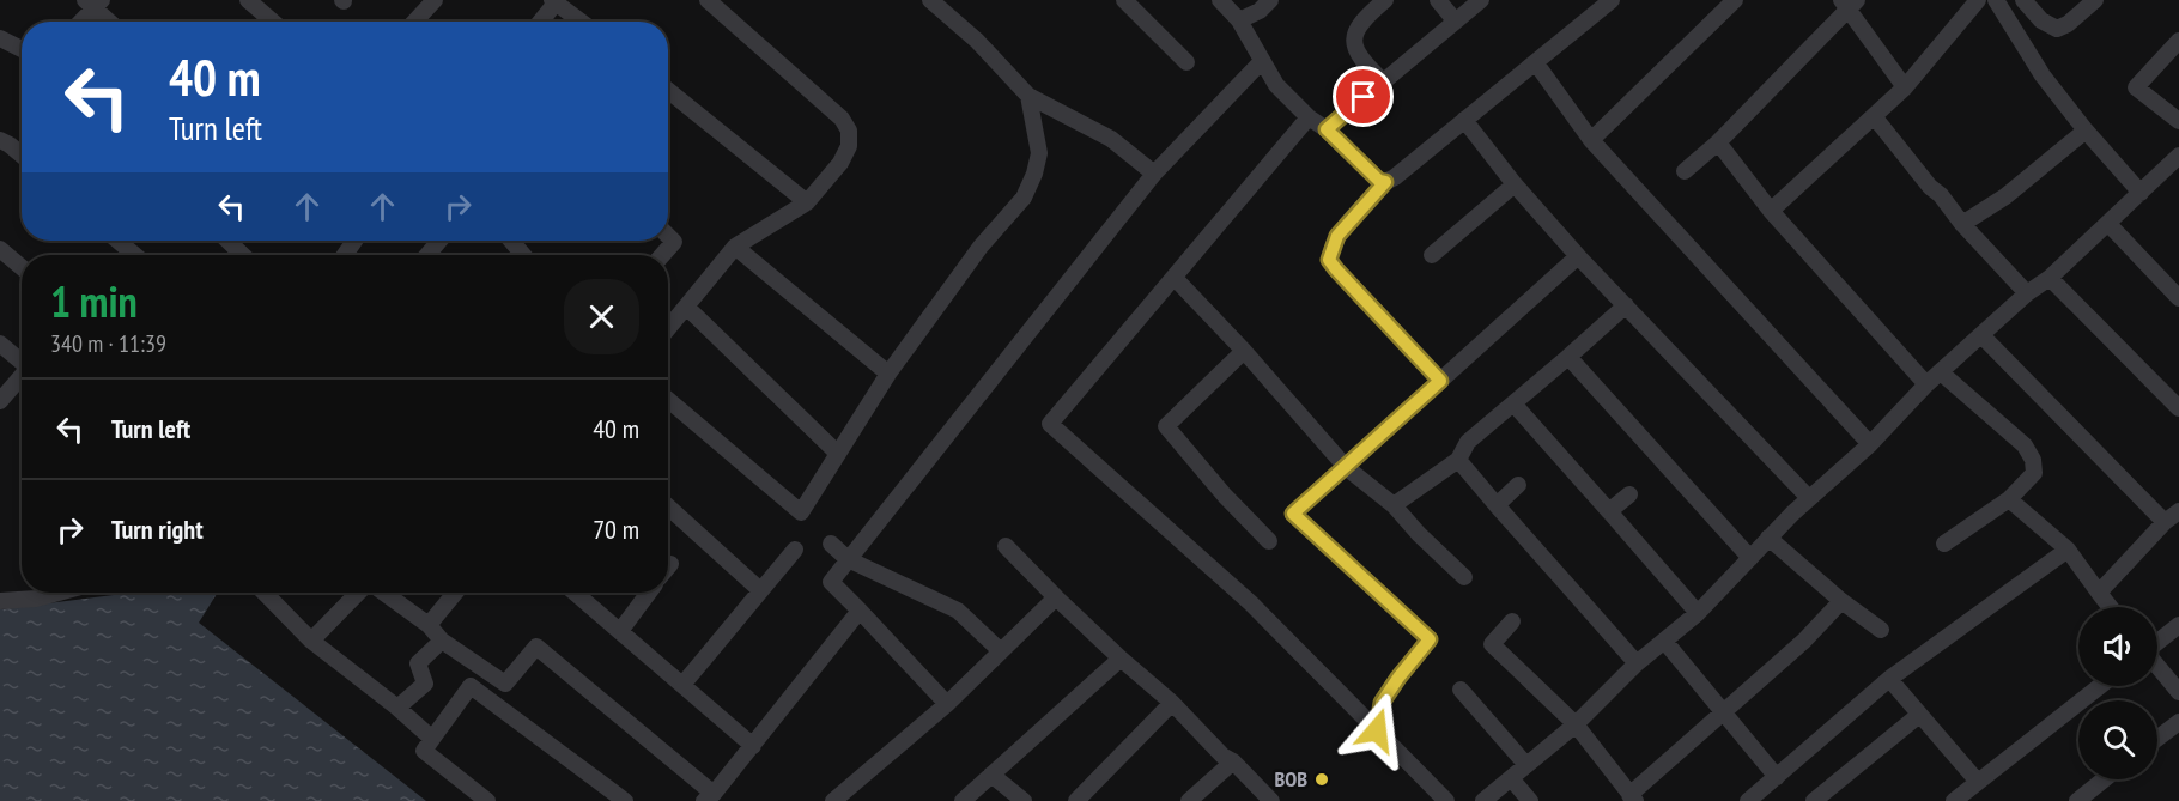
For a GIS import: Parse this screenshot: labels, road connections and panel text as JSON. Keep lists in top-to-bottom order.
{
  "places": ["BOB"],
  "page": {
    "turn": ["40 m", "Turn left"],
    "heading": ["1 min", "340 m · 11:39"],
    "list": [
      {
        "name": "Turn left",
        "value": "40 m"
      },
      {
        "name": "Turn right",
        "value": "70 m"
      }
    ]
  }
}
